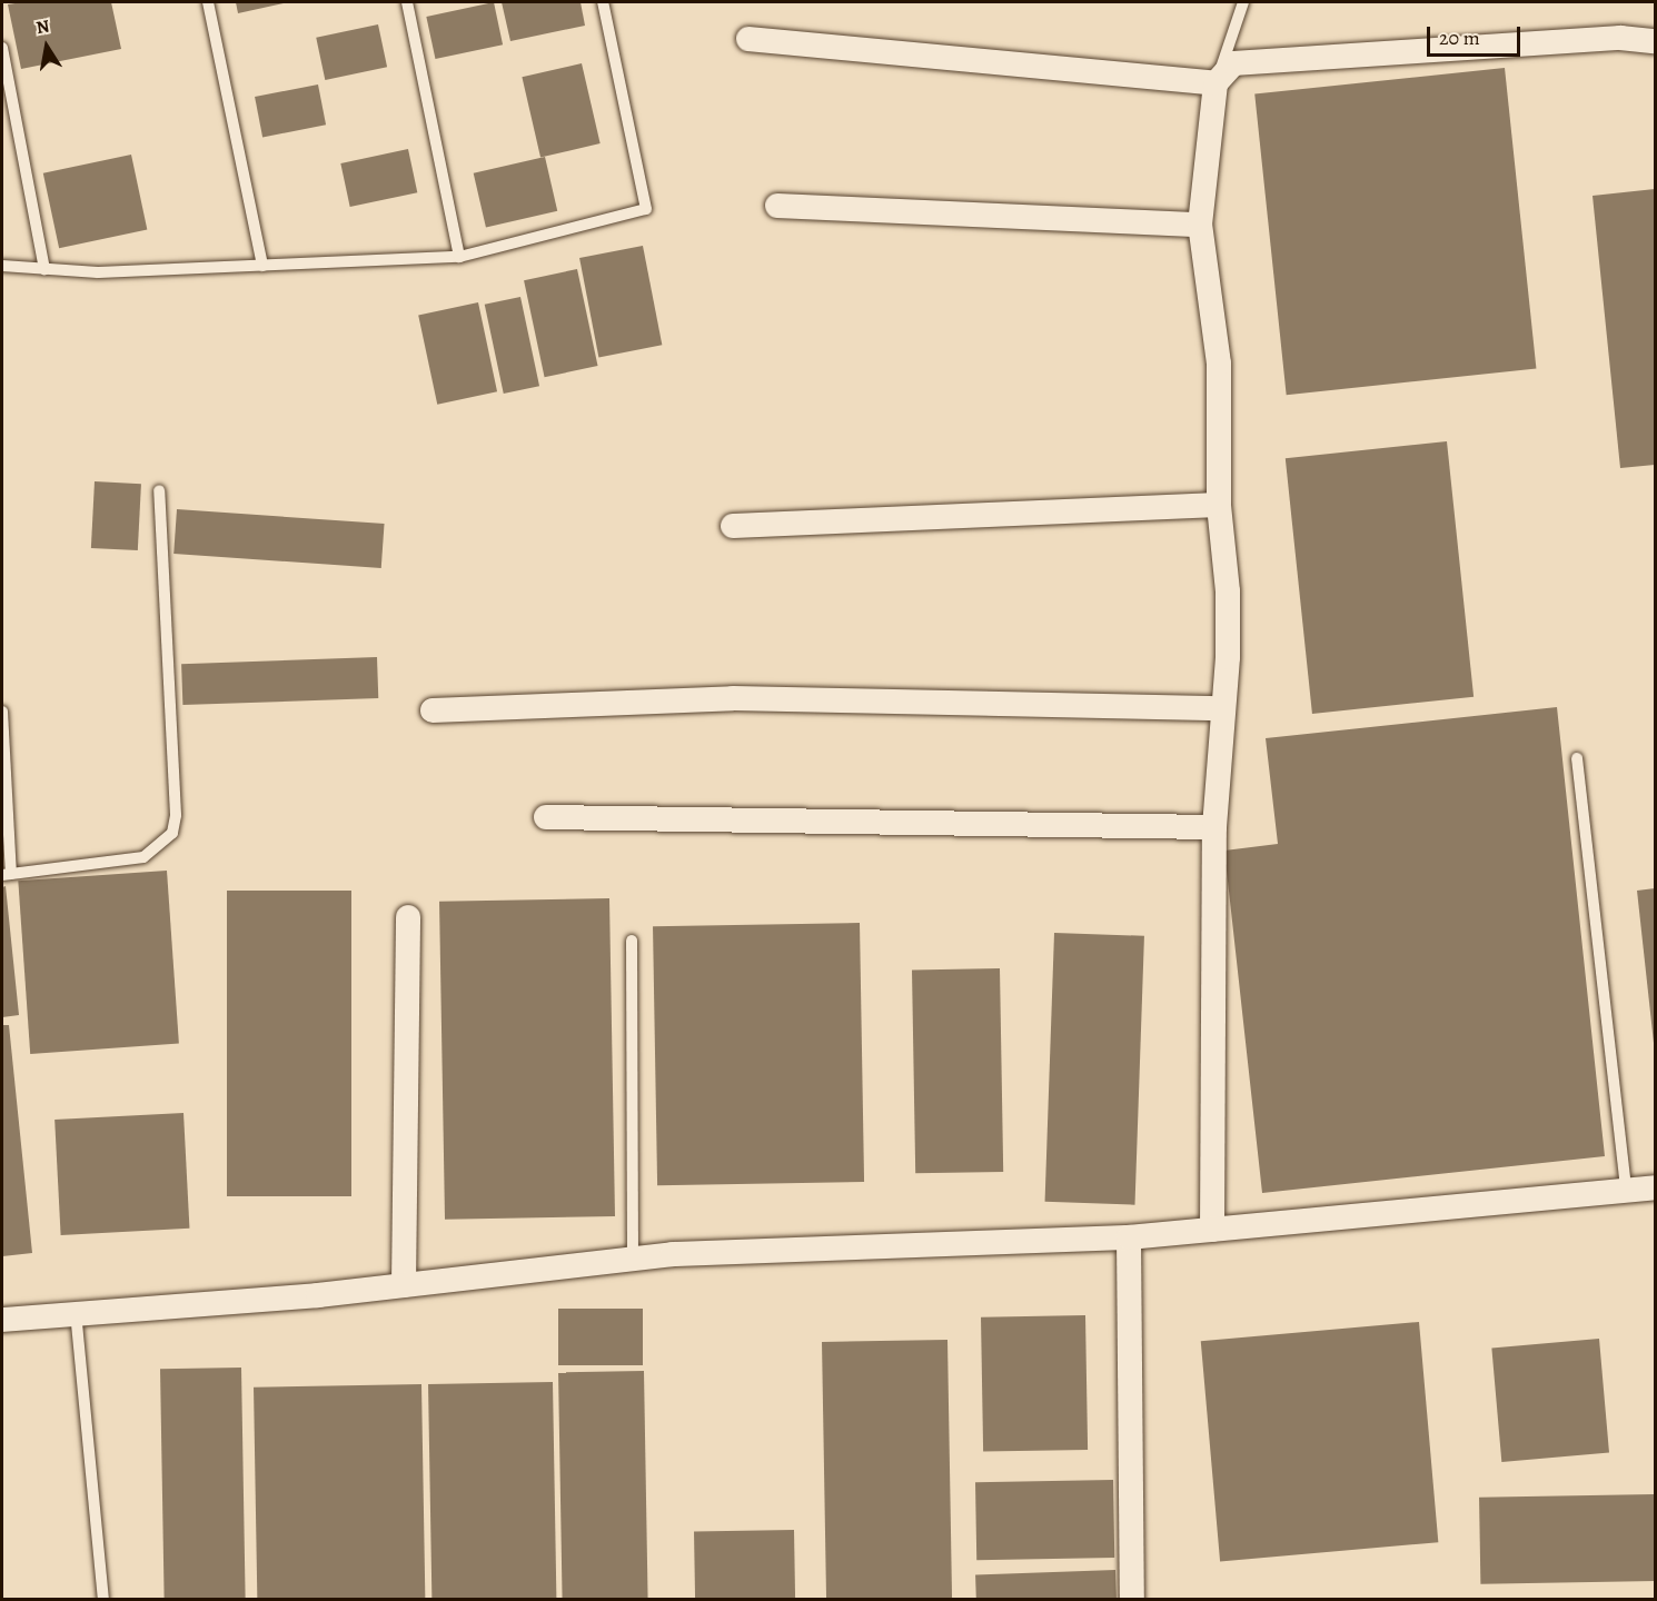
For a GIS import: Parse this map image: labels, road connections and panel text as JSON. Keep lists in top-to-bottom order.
{
  "scale_bar": "20 m",
  "north": "top"
}
